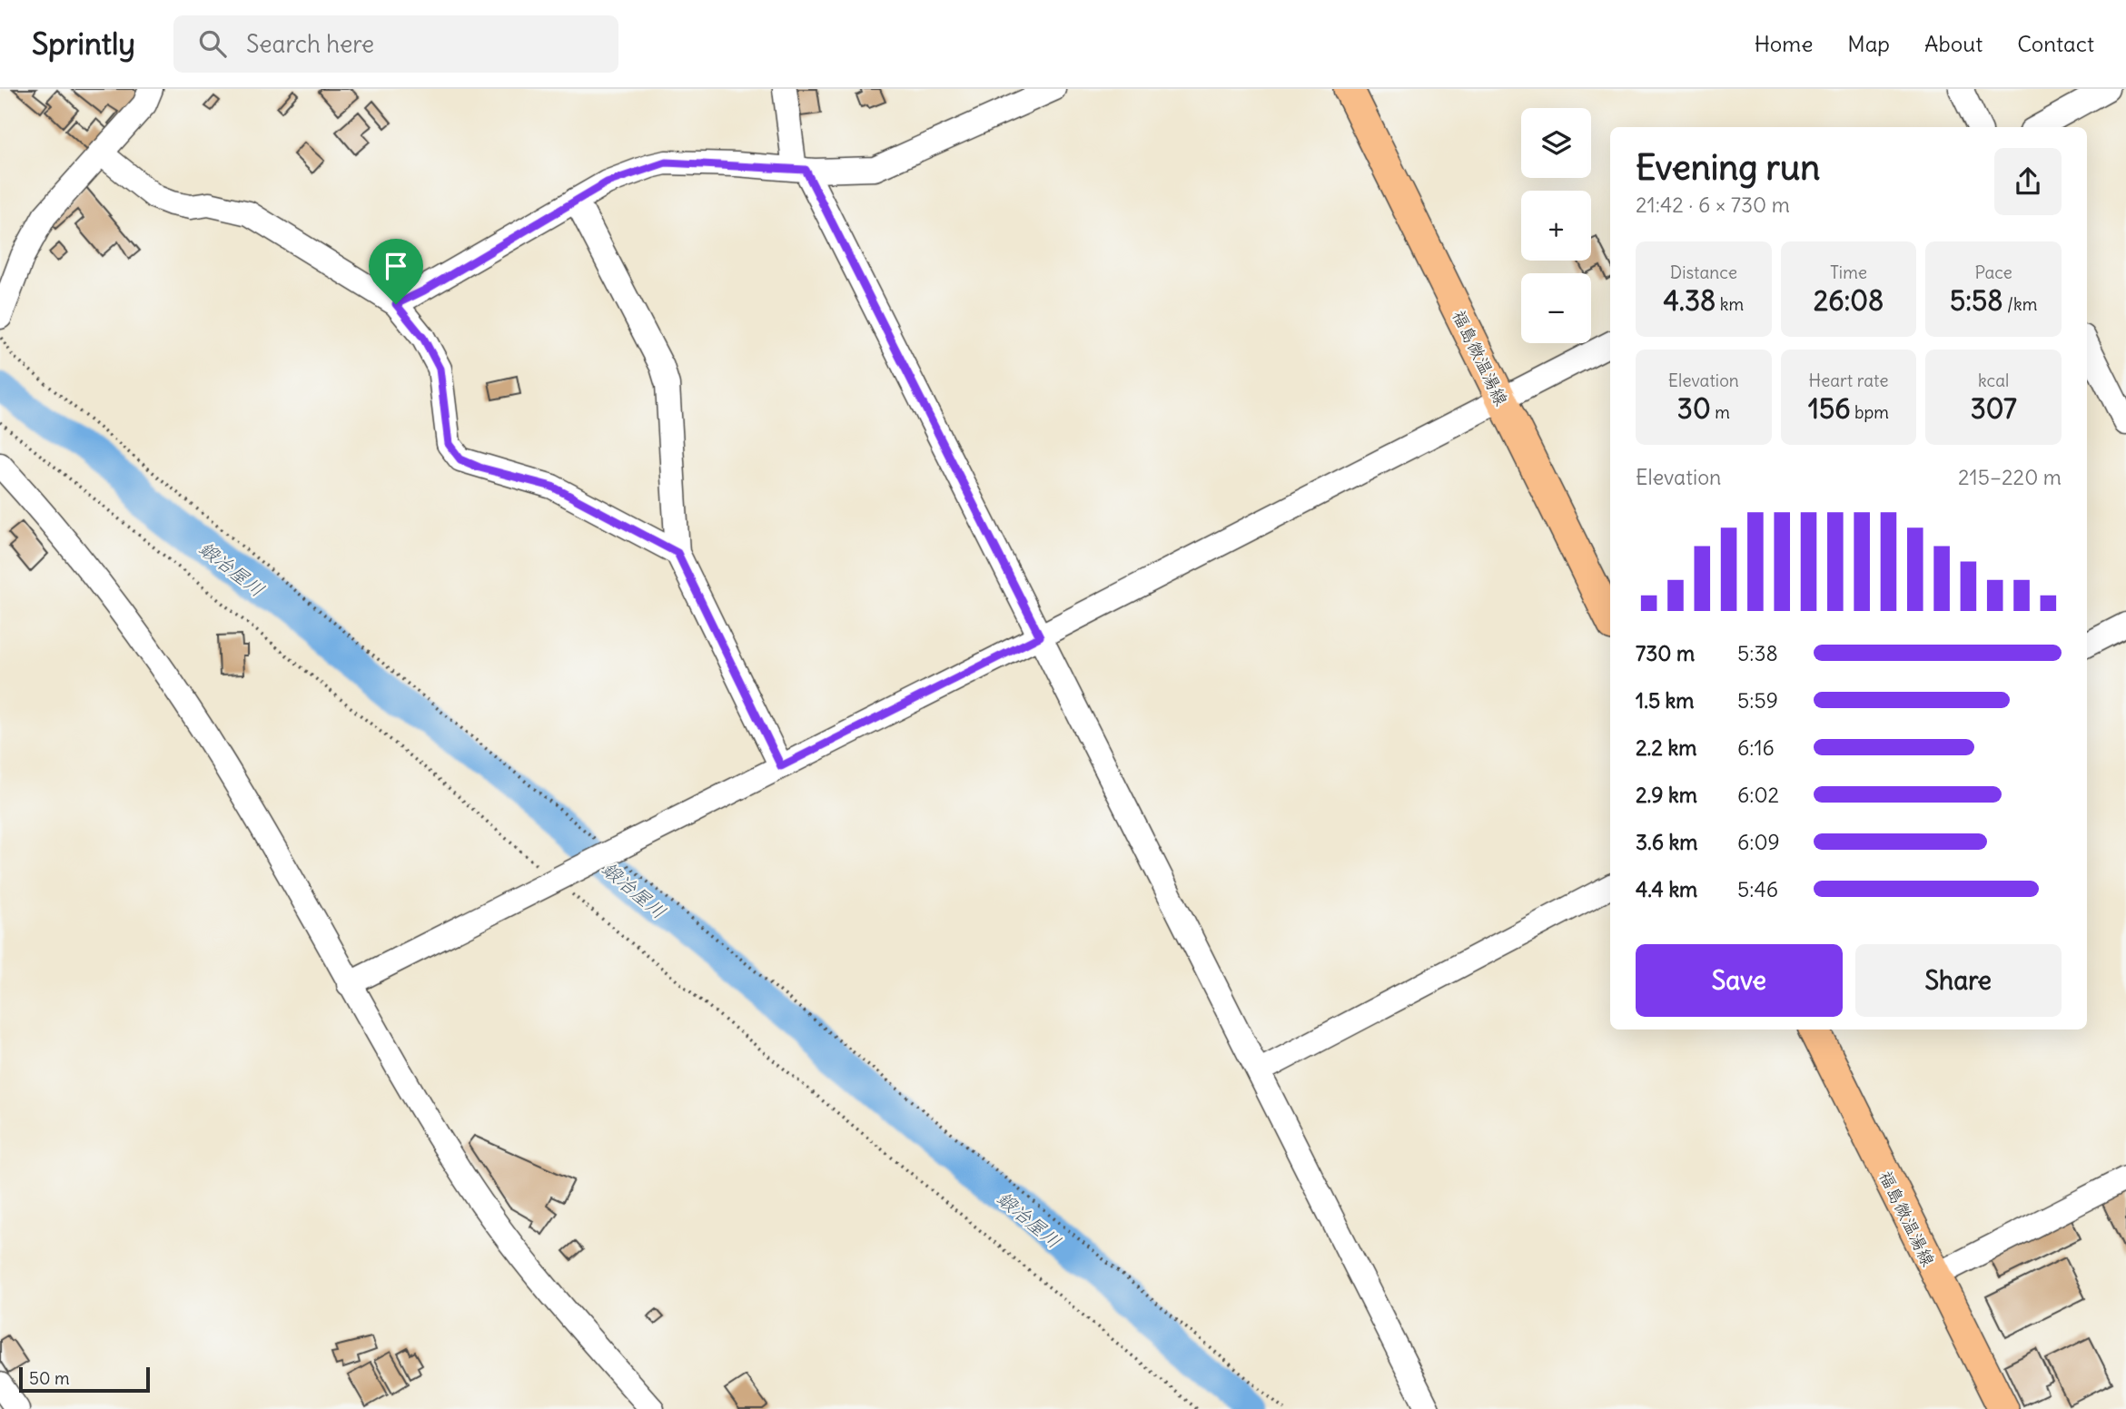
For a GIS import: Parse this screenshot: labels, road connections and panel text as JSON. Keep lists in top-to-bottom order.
{
  "streets": {
    "main road": ["福島微温湯線"]
  },
  "water": ["鍛冶屋川"],
  "scale_bar": "50 m",
  "page": {
    "header": "Sprintly",
    "search": "Search here",
    "nav": [
      "Home",
      "Map",
      "About",
      "Contact"
    ],
    "map_buttons": ["+", "−"],
    "heading": ["Evening run", "21:42 · 6 × 730 m"],
    "stats": [
      ["Distance", "4.38 km"],
      ["Time", "26:08"],
      ["Pace", "5:58 /km"],
      ["Elevation", "30 m"],
      ["Heart rate", "156 bpm"],
      ["kcal", "307"]
    ],
    "chart": ["Elevation", "215–220 m"],
    "list": [
      {
        "name": "730 m",
        "note": "5:38"
      },
      {
        "name": "1.5 km",
        "note": "5:59"
      },
      {
        "name": "2.2 km",
        "note": "6:16"
      },
      {
        "name": "2.9 km",
        "note": "6:02"
      },
      {
        "name": "3.6 km",
        "note": "6:09"
      },
      {
        "name": "4.4 km",
        "note": "5:46"
      }
    ],
    "buttons": ["Save", "Share"],
    "scale": "50 m"
  }
}
